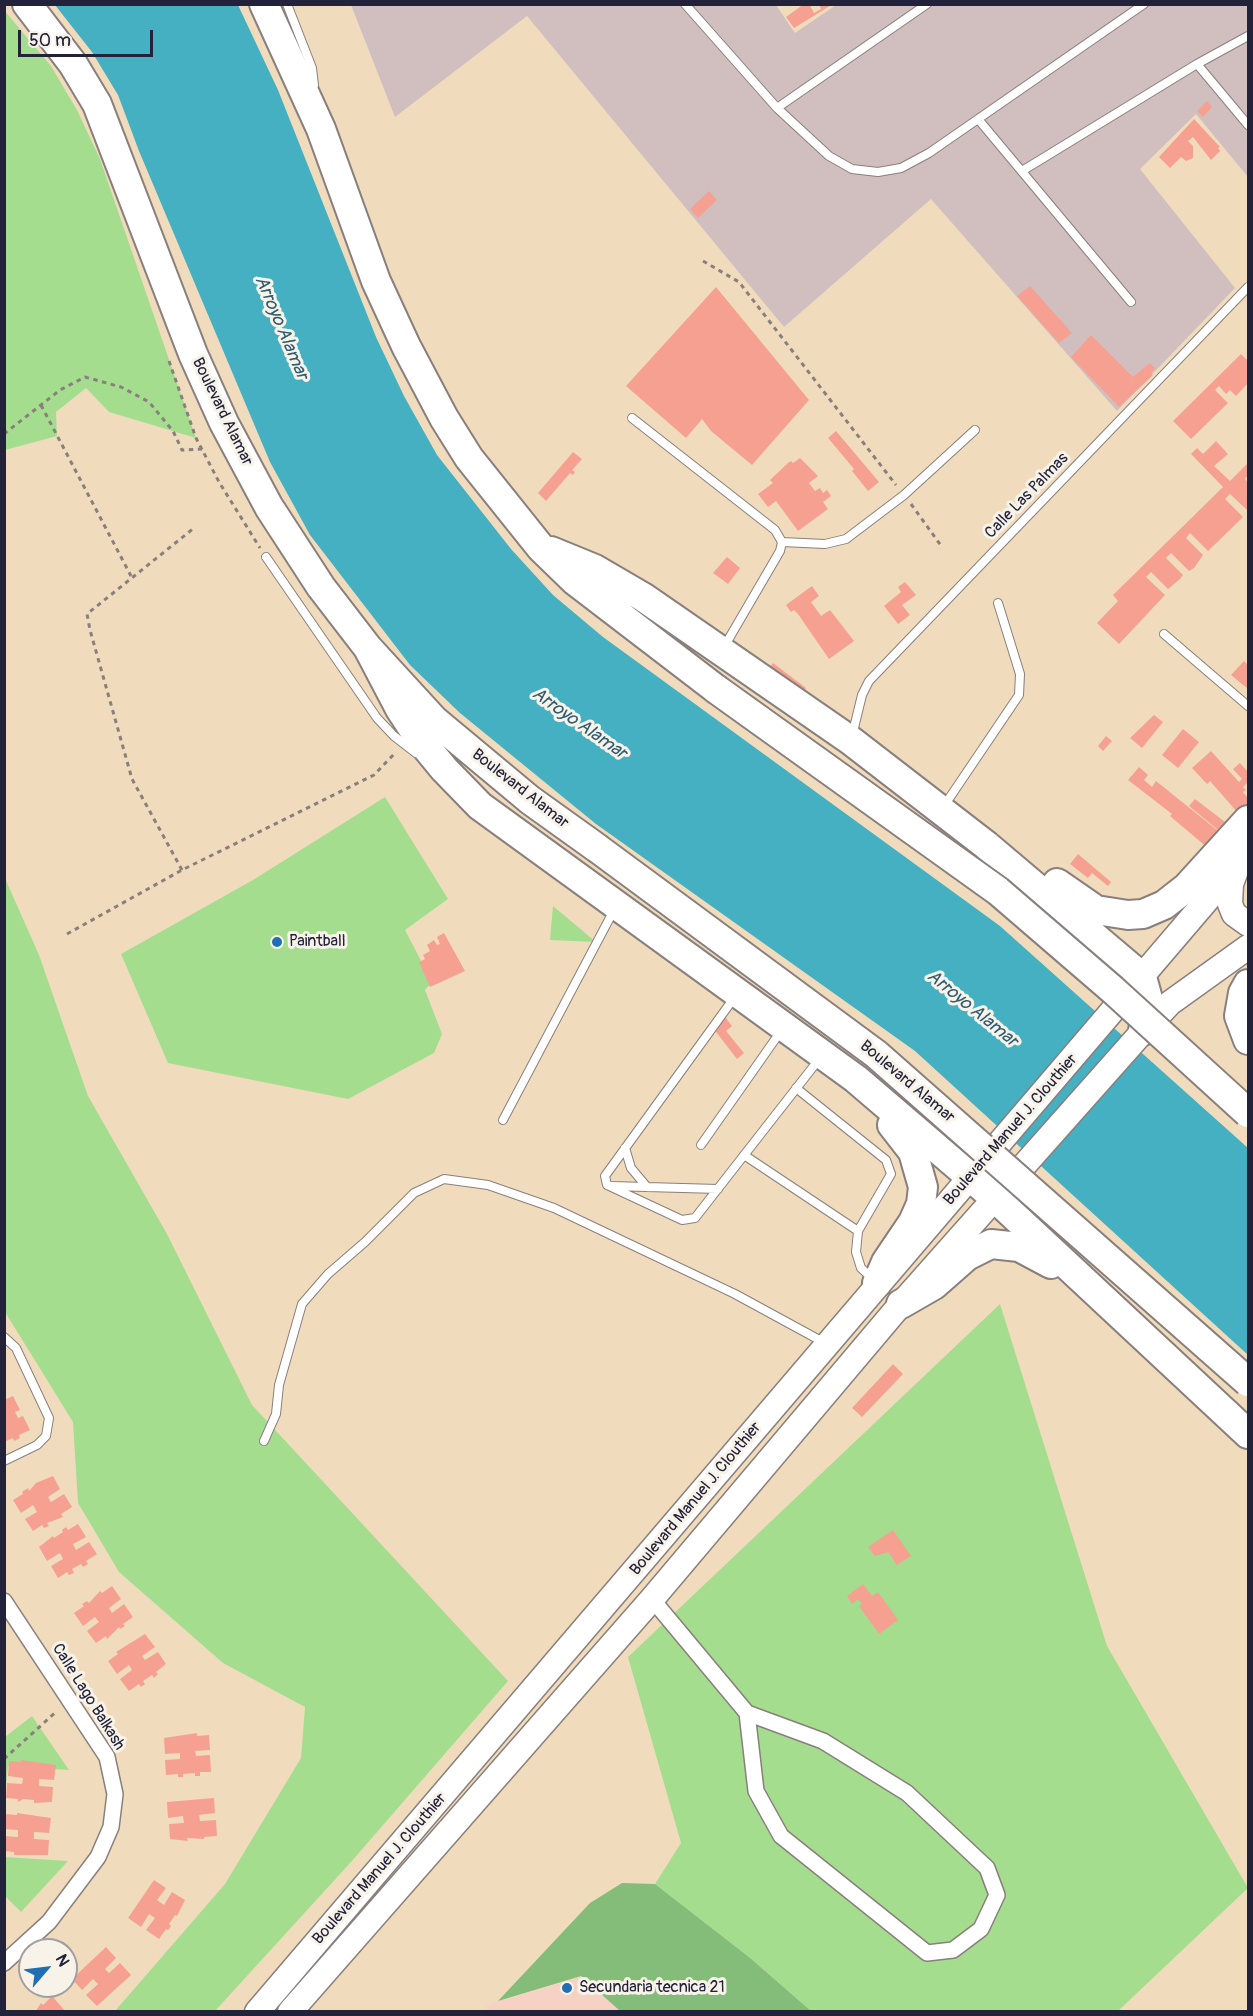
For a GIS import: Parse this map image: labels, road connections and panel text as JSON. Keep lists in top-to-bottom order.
{
  "streets": {
    "highway": ["Boulevard Alamar"],
    "main road": ["Boulevard Manuel J. Clouthier"],
    "street": ["Calle Lago Balkash"],
    "lane": ["Calle Las Palmas"]
  },
  "water": ["Arroyo Alamar"],
  "places": ["Paintball", "Secundaria tecnica 21"],
  "scale_bar": "50 m",
  "north": "top right"
}
